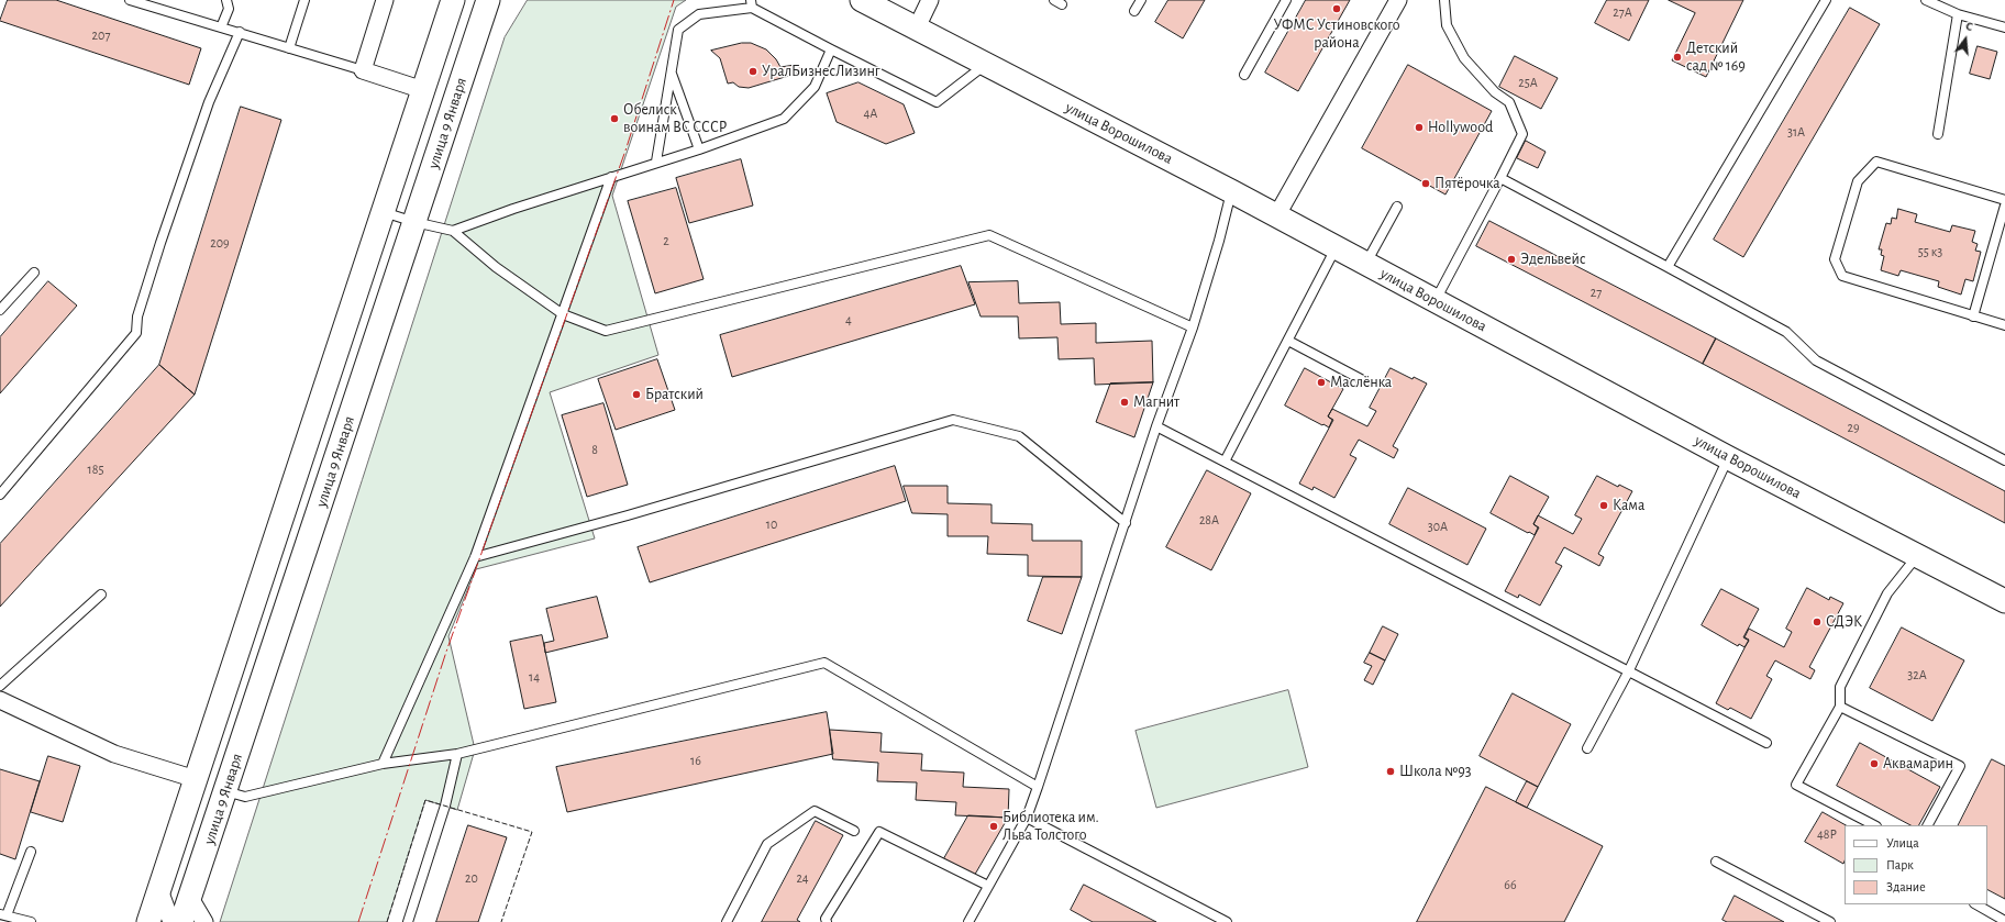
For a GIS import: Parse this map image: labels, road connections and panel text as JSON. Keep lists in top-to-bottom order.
{
  "streets": {
    "main road": ["улица 9 Января", "улица Ворошилова"]
  },
  "places": [
    "УФМС Устиновского района",
    "Детский сад № 169",
    "УралБизнесЛизинг",
    "Обелиск воинам ВС СССР",
    "Hollywood",
    "Пятёрочка",
    "Эдельвейс",
    "Маслёнка",
    "Братский",
    "Магнит",
    "Кама",
    "СДЭК",
    "Аквамарин",
    "Школа №93",
    "Библиотека им. Льва Толстого"
  ],
  "house_numbers": [
    "27А",
    "207",
    "25А",
    "4А",
    "31А",
    "2",
    "209",
    "55 к3",
    "27",
    "4",
    "29",
    "8",
    "185",
    "28А",
    "10",
    "30А",
    "32А",
    "14",
    "16",
    "48Р",
    "20",
    "24",
    "66"
  ],
  "legend": ["Улица", "Парк", "Здание"],
  "north": "top"
}
